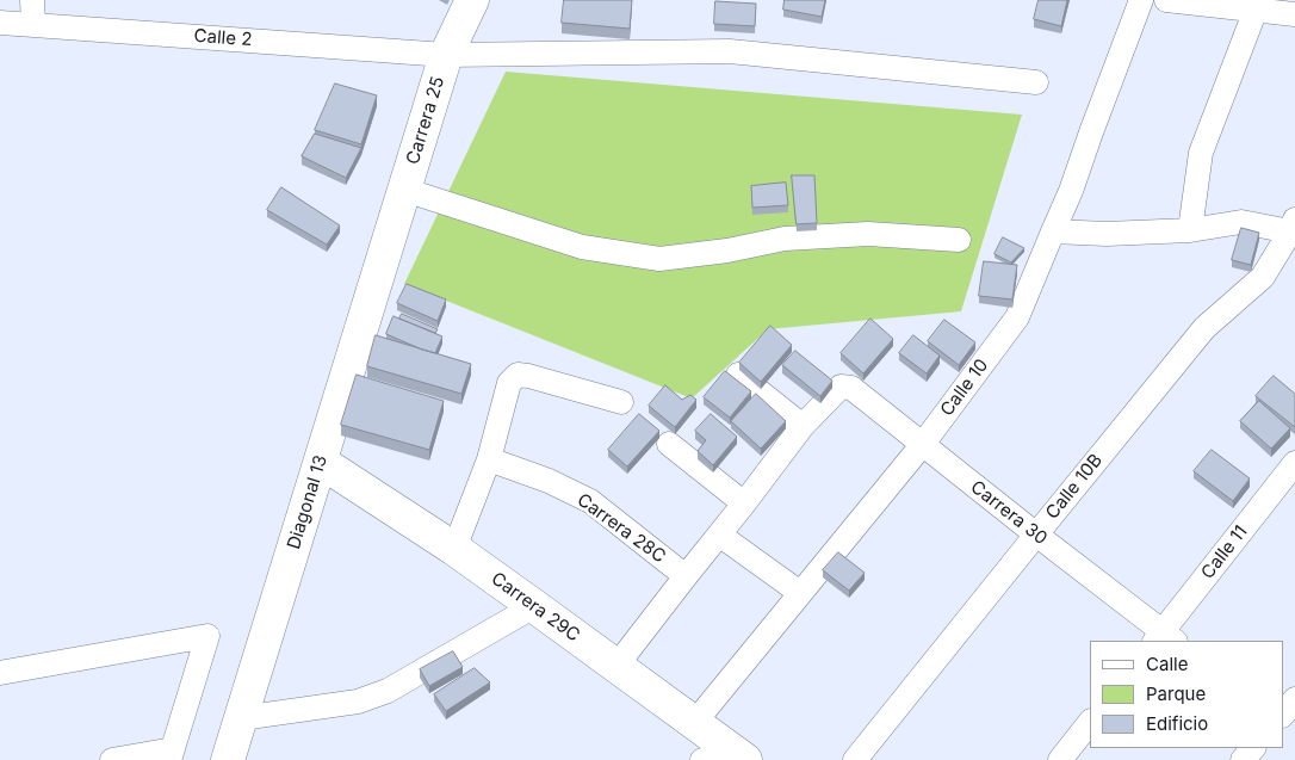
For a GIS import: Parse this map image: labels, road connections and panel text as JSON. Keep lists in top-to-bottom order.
{
  "streets": {
    "street": [
      "Calle 2",
      "Carrera 25",
      "Calle 10",
      "Calle 10B",
      "Diagonal 13",
      "Carrera 30",
      "Carrera 28C",
      "Calle 11",
      "Carrera 29C"
    ]
  },
  "crossings": [
    ["Calle 2", "Carrera 25"],
    ["Carrera 25", "Diagonal 13"],
    ["Calle 10", "Carrera 30"],
    ["Calle 10", "Carrera 29C"],
    ["Calle 10B", "Carrera 30"],
    ["Diagonal 13", "Carrera 29C"],
    ["Carrera 30", "Calle 11"]
  ],
  "legend": ["Calle", "Parque", "Edificio"]
}
